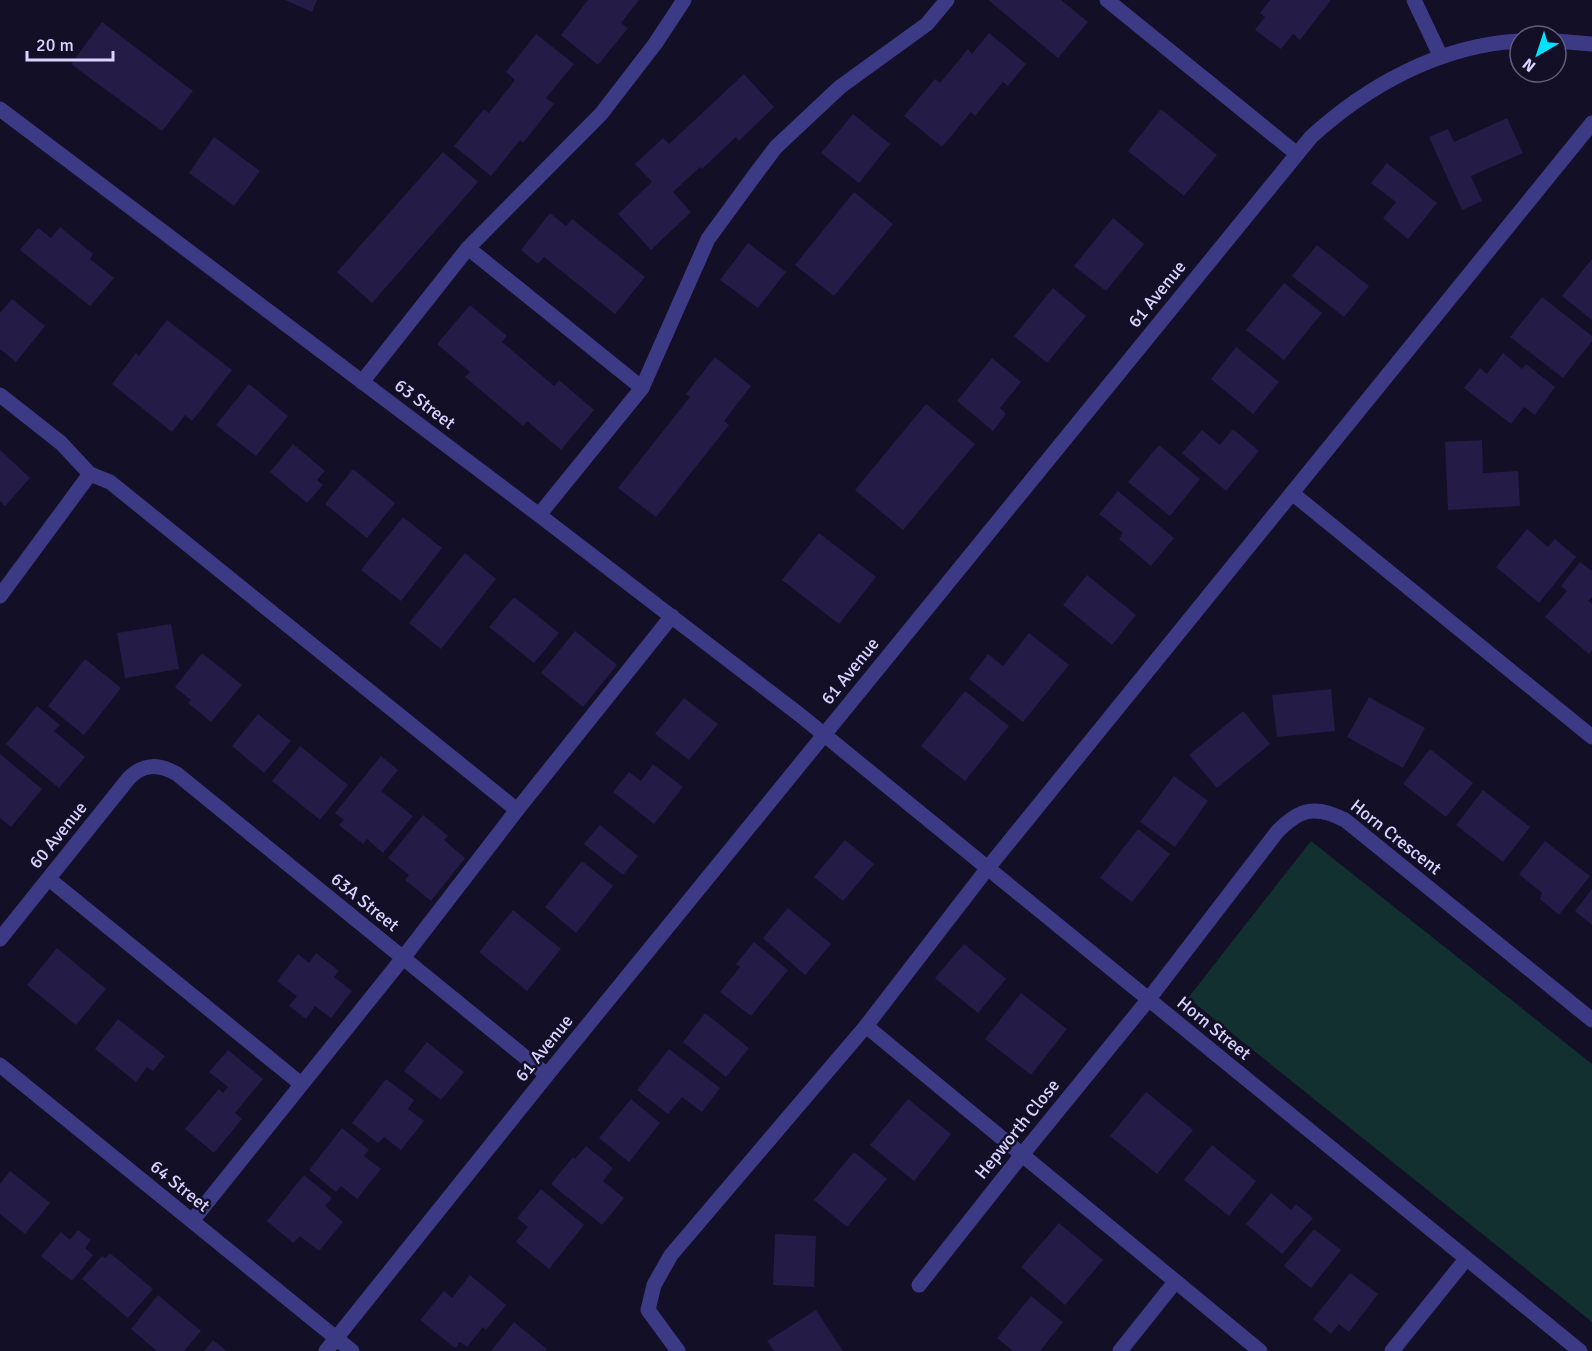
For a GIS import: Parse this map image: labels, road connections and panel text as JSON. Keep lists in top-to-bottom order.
{
  "streets": {
    "street": [
      "61 Avenue",
      "63 Street",
      "60 Avenue",
      "Horn Crescent",
      "63A Street",
      "Horn Street",
      "Hepworth Close",
      "64 Street"
    ]
  },
  "crossings": [
    ["61 Avenue", "63 Street"],
    ["61 Avenue", "63A Street"],
    ["61 Avenue", "Horn Street"],
    ["61 Avenue", "64 Street"],
    ["63 Street", "Horn Street"],
    ["60 Avenue", "63A Street"],
    ["Horn Crescent", "Horn Street"],
    ["Horn Crescent", "Hepworth Close"],
    ["Horn Street", "Hepworth Close"]
  ],
  "scale_bar": "20 m",
  "north": "bottom left"
}
